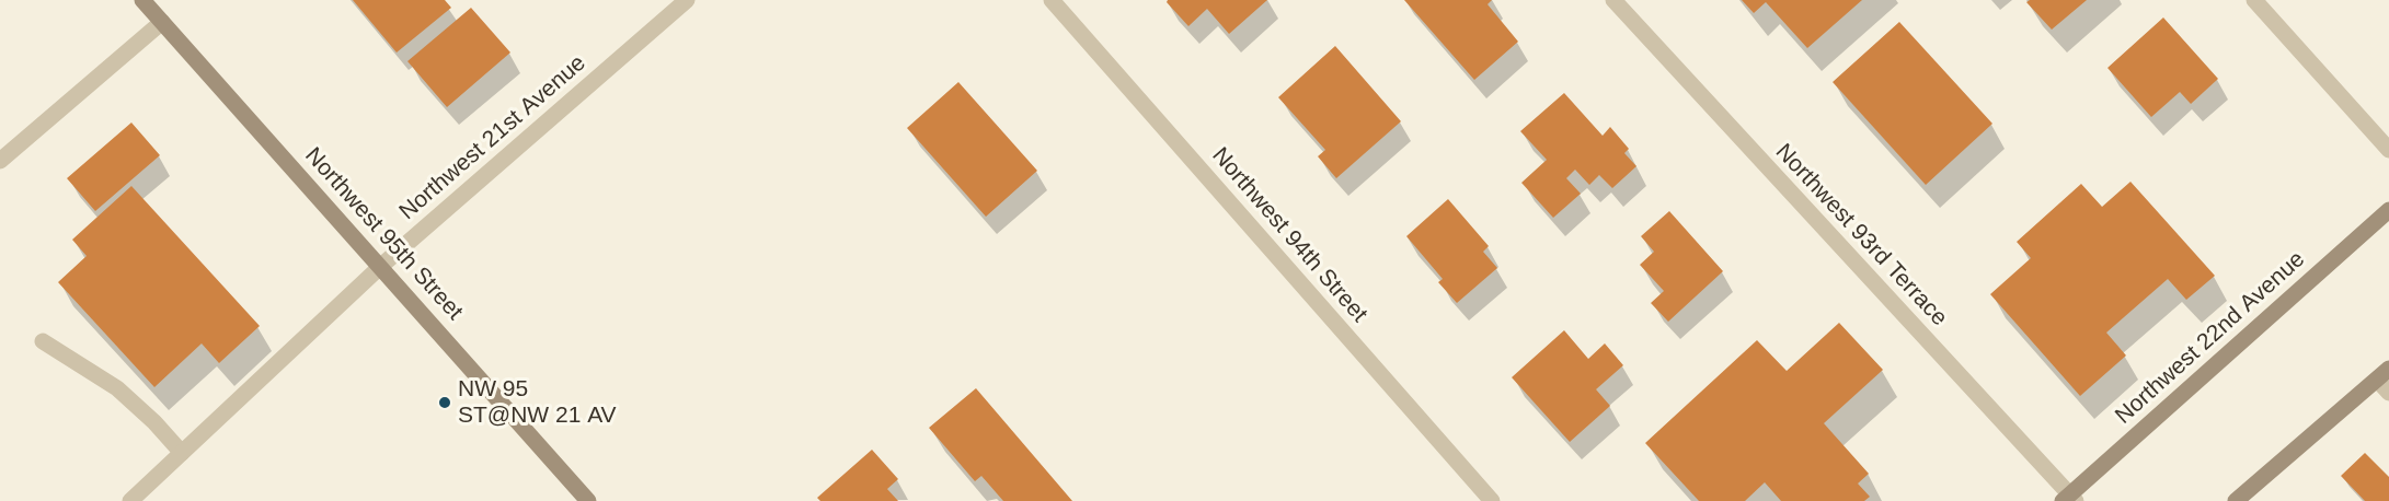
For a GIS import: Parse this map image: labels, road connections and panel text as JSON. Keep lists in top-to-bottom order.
{
  "streets": {
    "main road": ["Northwest 95th Street", "Northwest 22nd Avenue"],
    "street": ["Northwest 21st Avenue", "Northwest 94th Street", "Northwest 93rd Terrace"]
  },
  "crossings": [
    ["Northwest 21st Avenue", "Northwest 95th Street"],
    ["Northwest 93rd Terrace", "Northwest 22nd Avenue"]
  ],
  "places": ["NW 95 ST@NW 21 AV"]
}
